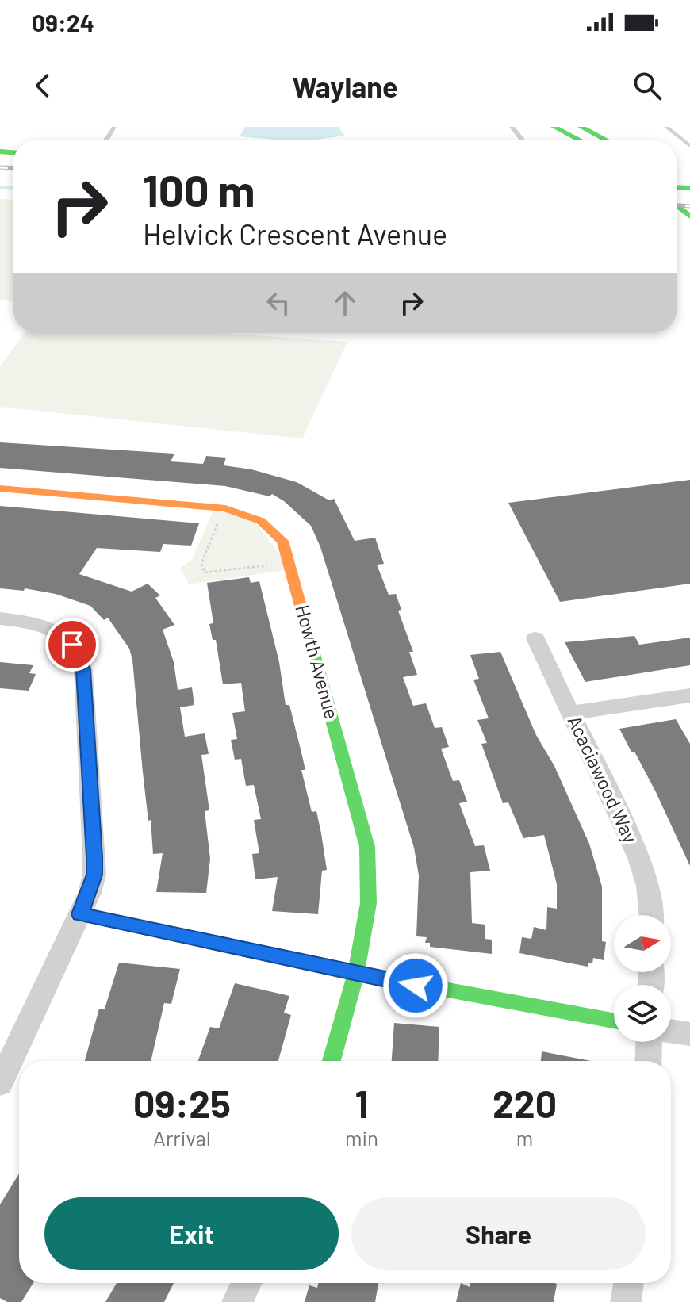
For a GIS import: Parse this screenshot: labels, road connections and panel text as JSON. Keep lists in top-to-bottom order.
{
  "streets": {
    "street": ["Howth Avenue", "Acaciawood Way"]
  },
  "north": "right",
  "page": {
    "status": "09:24",
    "header": "Waylane",
    "turn": ["100 m", "Helvick Crescent Avenue"],
    "eta": [
      "09:25",
      "Arrival",
      "1",
      "min",
      "220",
      "m"
    ],
    "buttons": ["Exit", "Share"]
  }
}
